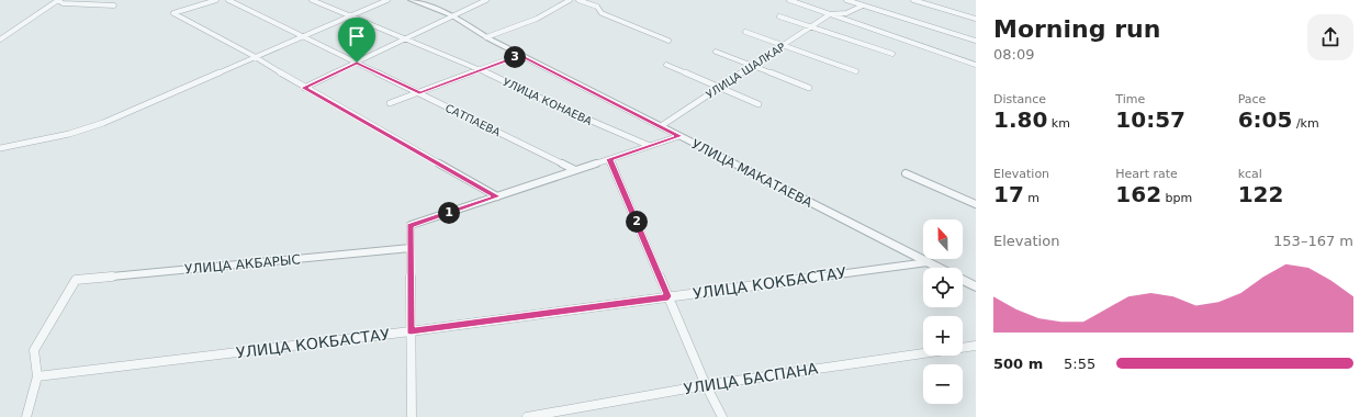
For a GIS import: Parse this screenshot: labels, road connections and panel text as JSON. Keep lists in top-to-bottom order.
{
  "streets": {
    "street": [
      "УЛИЦА ШАЛКАР",
      "УЛИЦА КОНАЕВА",
      "САТПАЕВА",
      "УЛИЦА МАКАТАЕВА",
      "УЛИЦА АКБАРЫС",
      "УЛИЦА КОКБАСТАУ",
      "УЛИЦА БАСПАНА"
    ]
  },
  "crossings": [
    ["УЛИЦА ШАЛКАР", "УЛИЦА МАКАТАЕВА"],
    ["УЛИЦА МАКАТАЕВА", "УЛИЦА КОКБАСТАУ"],
    ["УЛИЦА АКБАРЫС", "УЛИЦА КОКБАСТАУ"]
  ],
  "north": "top",
  "page": {
    "heading": ["Morning run", "08:09"],
    "pins": ["3", "1", "2"],
    "stats": [
      ["Distance", "1.80 km"],
      ["Time", "10:57"],
      ["Pace", "6:05 /km"],
      ["Elevation", "17 m"],
      ["Heart rate", "162 bpm"],
      ["kcal", "122"]
    ],
    "map_buttons": ["+", "−"],
    "chart": ["Elevation", "153–167 m"],
    "list": [
      {
        "name": "500 m",
        "note": "5:55"
      }
    ]
  }
}
